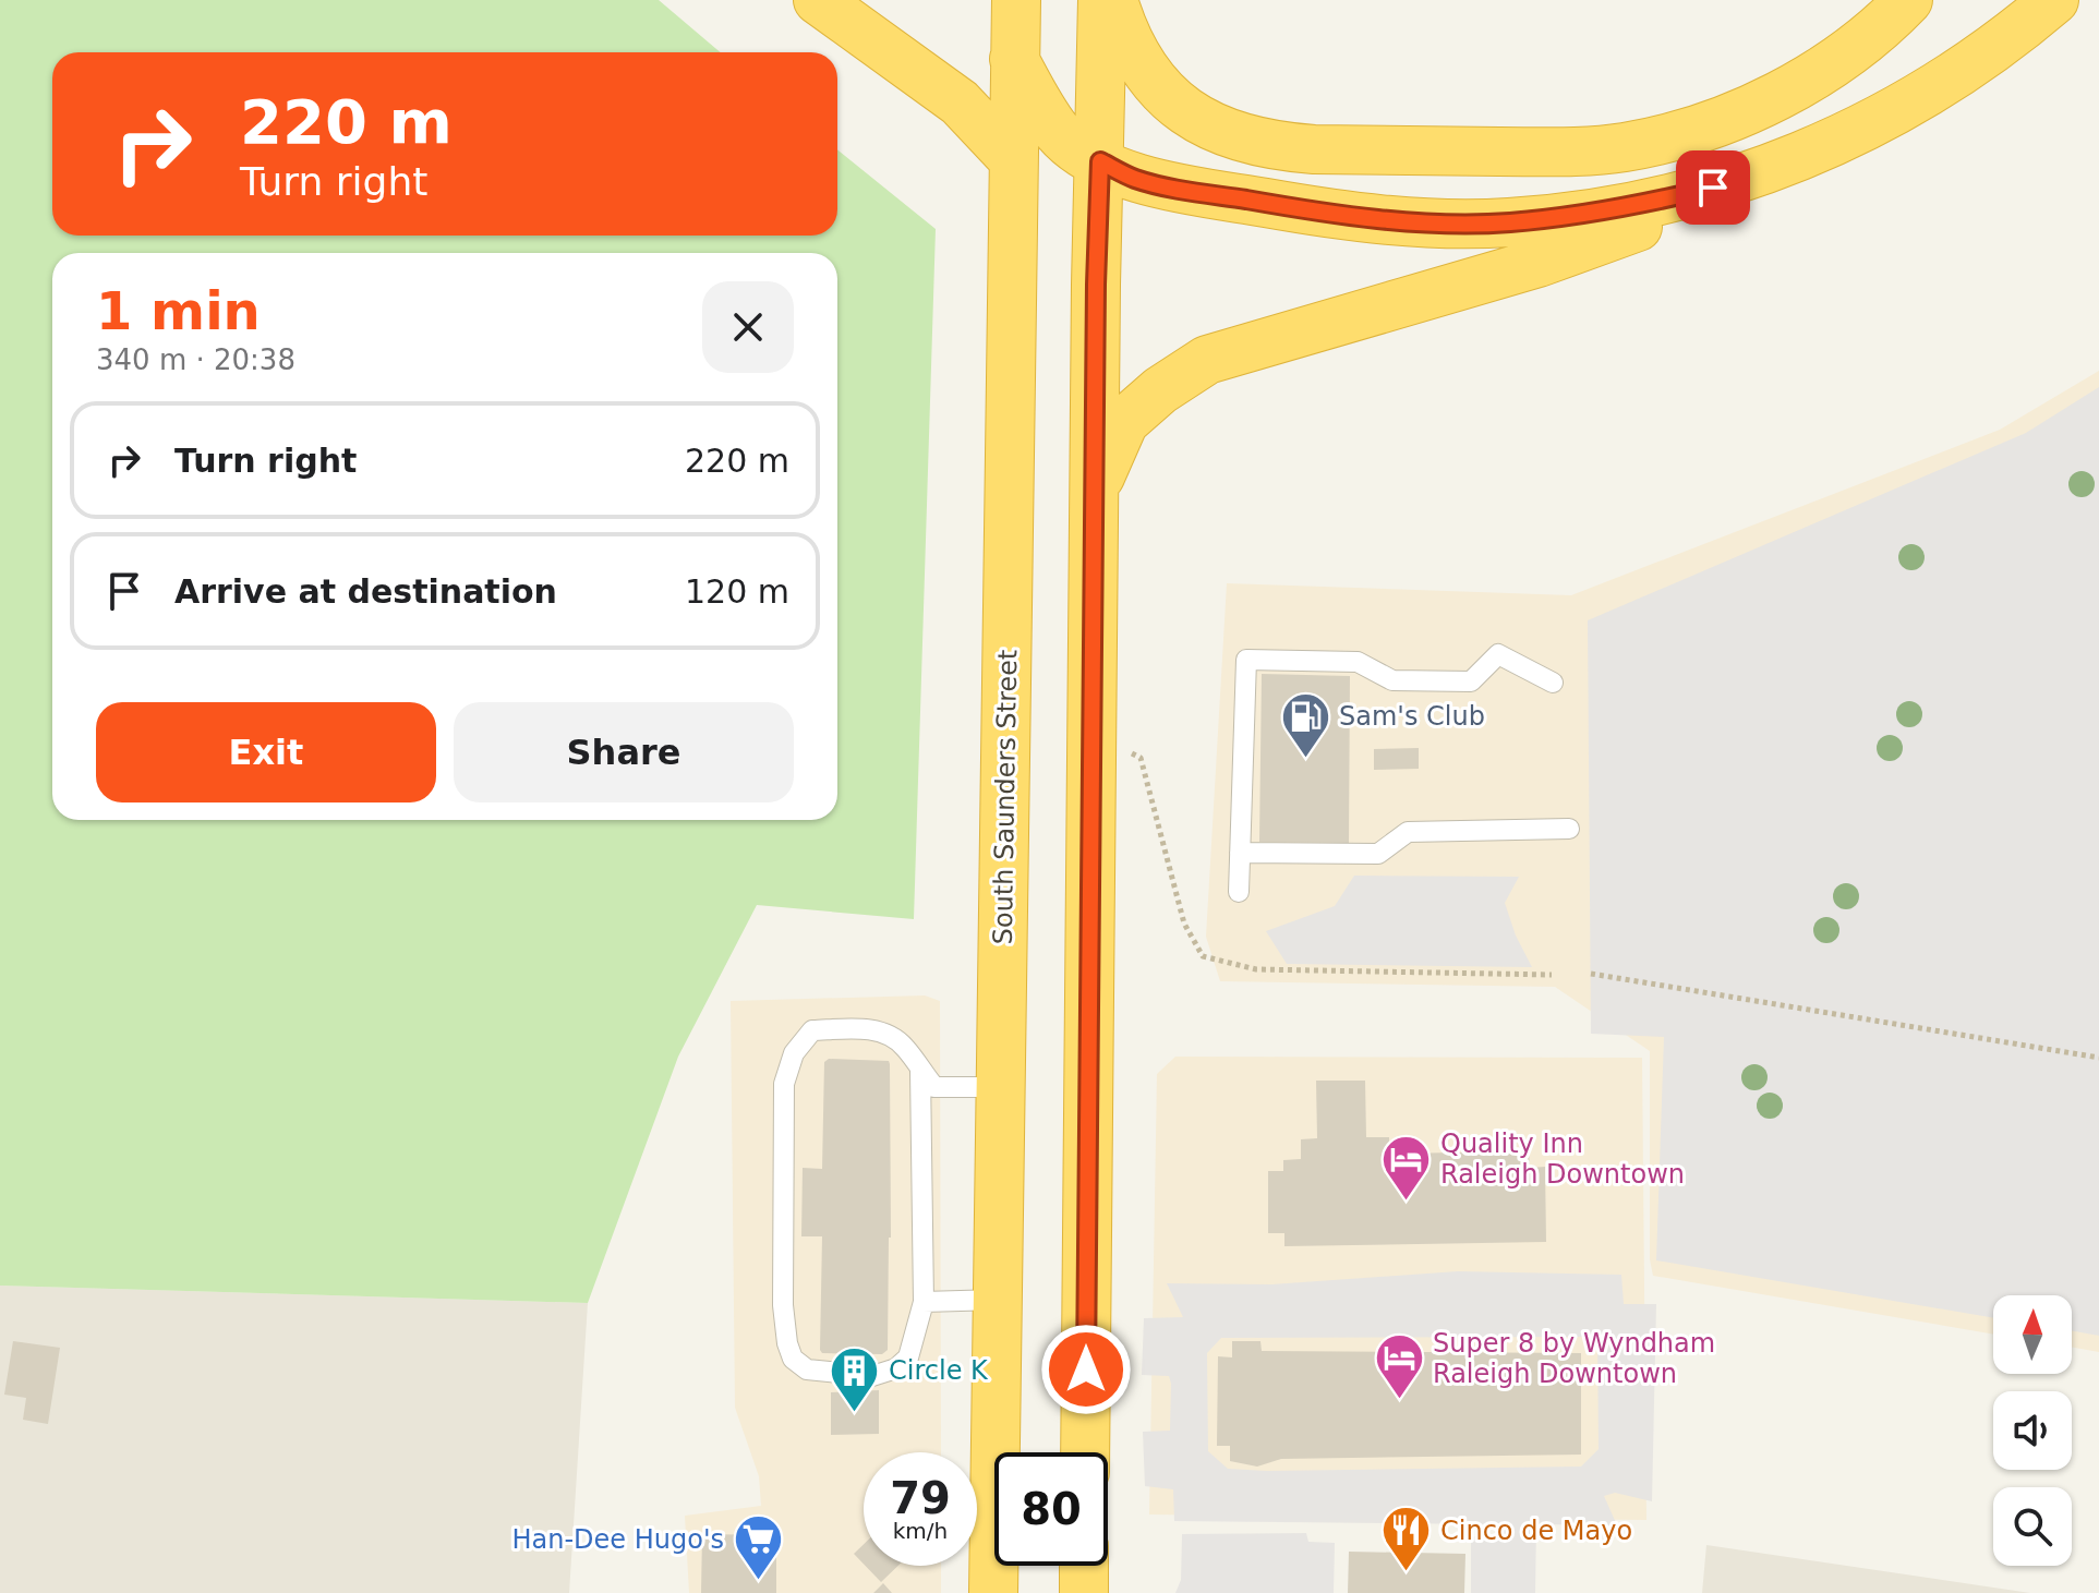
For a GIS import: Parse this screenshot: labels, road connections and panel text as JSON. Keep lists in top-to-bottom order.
{
  "streets": {
    "highway": ["South Saunders Street"]
  },
  "places": {
    "fuel station": ["Sam's Club"],
    "hotel": ["Quality Inn Raleigh Downtown", "Super 8 by Wyndham Raleigh Downtown"],
    "building": ["Circle K"],
    "restaurant": ["Cinco de Mayo"],
    "supermarket": ["Han-Dee Hugo's"]
  },
  "north": "top",
  "page": {
    "turn": ["220 m", "Turn right"],
    "heading": ["1 min", "340 m · 20:38"],
    "list": [
      {
        "name": "Turn right",
        "value": "220 m"
      },
      {
        "name": "Arrive at destination",
        "value": "120 m"
      }
    ],
    "buttons": ["Exit", "Share"],
    "speed": "79 km/h",
    "limit": "80"
  }
}
